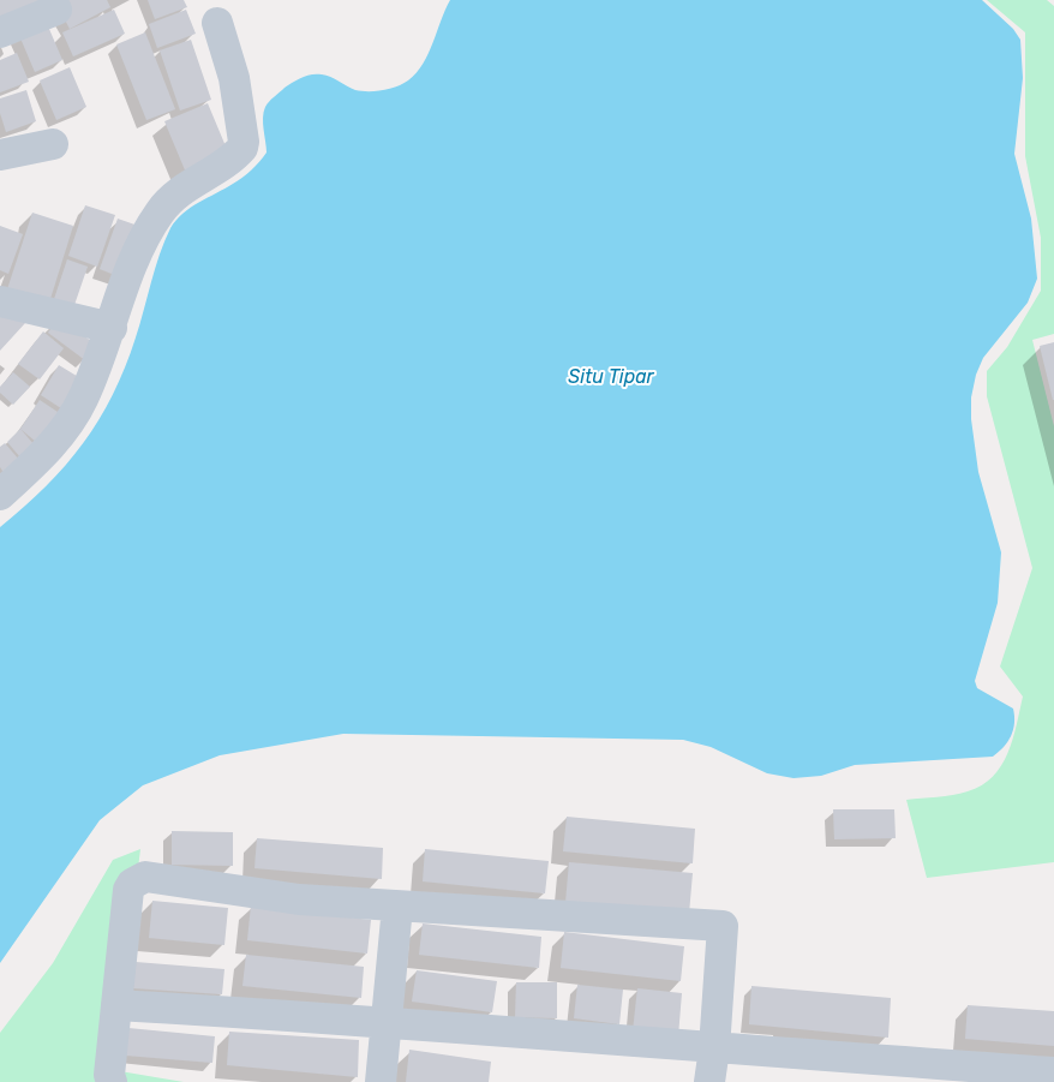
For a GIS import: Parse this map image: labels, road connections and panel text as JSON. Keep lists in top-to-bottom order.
{
  "water": ["Situ Tipar"]
}
